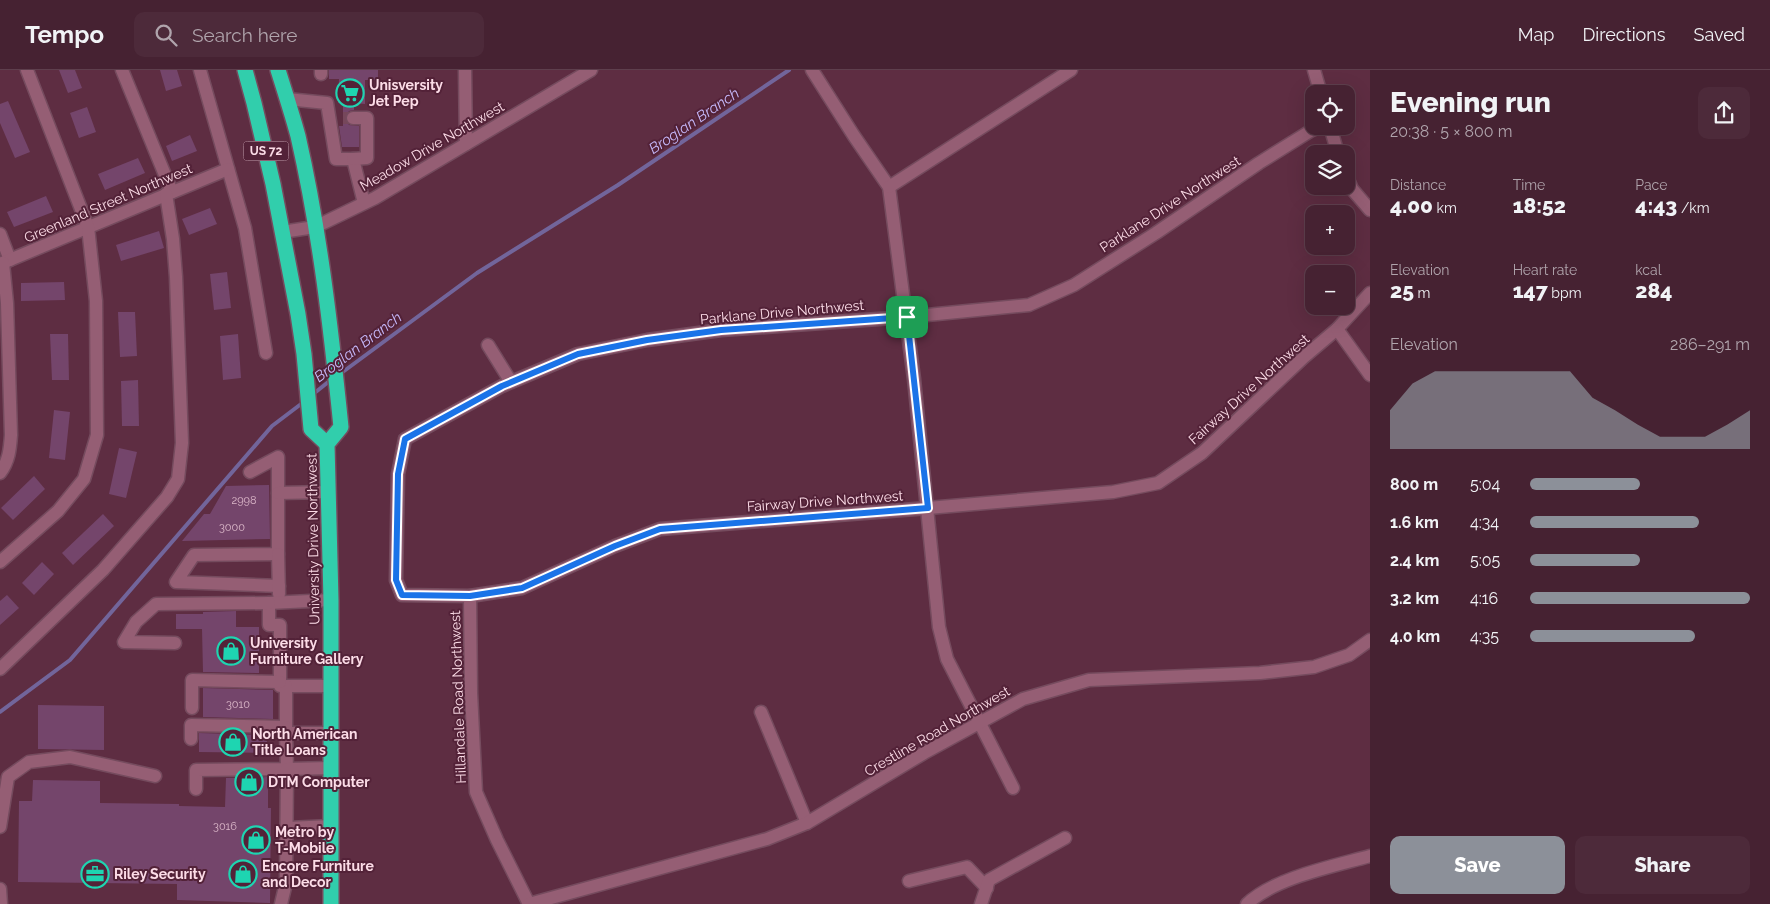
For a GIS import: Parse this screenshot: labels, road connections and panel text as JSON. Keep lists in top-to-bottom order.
{
  "streets": {
    "highway": ["US 72", "University Drive Northwest"],
    "street": [
      "Meadow Drive Northwest",
      "Greenland Street Northwest",
      "Parklane Drive Northwest",
      "Fairway Drive Northwest",
      "Hillandale Road Northwest",
      "Crestline Road Northwest"
    ]
  },
  "crossings": [
    ["Meadow Drive Northwest", "University Drive Northwest"],
    ["Parklane Drive Northwest", "Fairway Drive Northwest"],
    ["Fairway Drive Northwest", "Hillandale Road Northwest"],
    ["Hillandale Road Northwest", "Crestline Road Northwest"]
  ],
  "water": ["Broglan Branch"],
  "places": {
    "supermarket": ["Unisversity Jet Pep"],
    "shop": [
      "University Furniture Gallery",
      "North American Title Loans",
      "DTM Computer",
      "Metro by T-Mobile",
      "Encore Furniture and Decor"
    ],
    "office": ["Riley Security"]
  },
  "house_numbers": [
    "2998",
    "3000",
    "3010",
    "3016"
  ],
  "page": {
    "header": "Tempo",
    "search": "Search here",
    "nav": ["Map", "Directions", "Saved"],
    "heading": ["Evening run", "20:38 · 5 × 800 m"],
    "map_buttons": ["+", "−"],
    "stats": [
      ["Distance", "4.00 km"],
      ["Time", "18:52"],
      ["Pace", "4:43 /km"],
      ["Elevation", "25 m"],
      ["Heart rate", "147 bpm"],
      ["kcal", "284"]
    ],
    "chart": ["Elevation", "286–291 m"],
    "list": [
      {
        "name": "800 m",
        "note": "5:04"
      },
      {
        "name": "1.6 km",
        "note": "4:34"
      },
      {
        "name": "2.4 km",
        "note": "5:05"
      },
      {
        "name": "3.2 km",
        "note": "4:16"
      },
      {
        "name": "4.0 km",
        "note": "4:35"
      }
    ],
    "buttons": ["Save", "Share"]
  }
}
